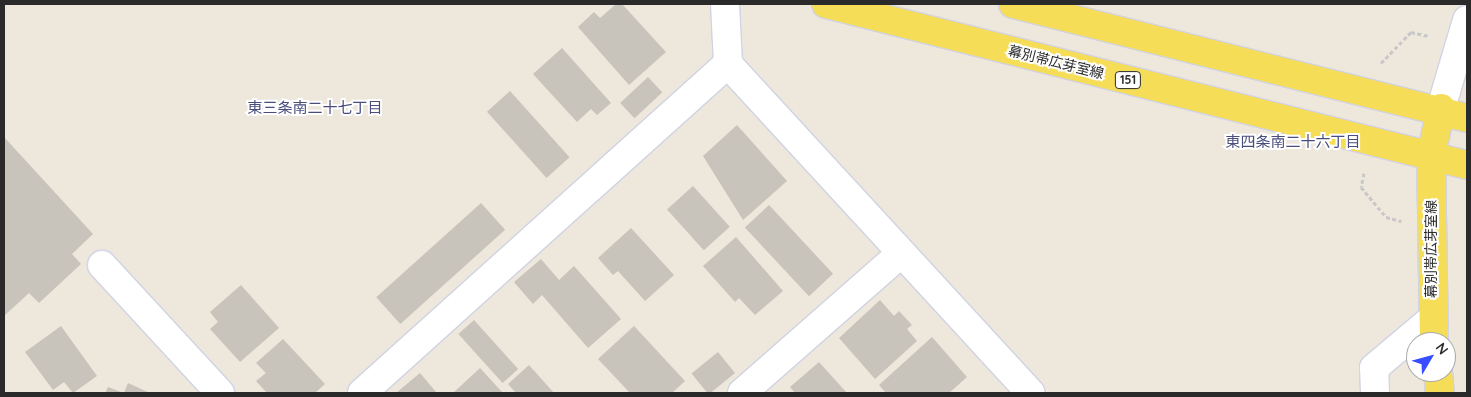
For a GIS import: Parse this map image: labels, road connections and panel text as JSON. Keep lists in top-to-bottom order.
{
  "streets": {
    "main road": ["幕別帯広芽室線", "151"]
  },
  "districts": ["東三条南二十七丁目", "東四条南二十六丁目"],
  "north": "top right"
}
